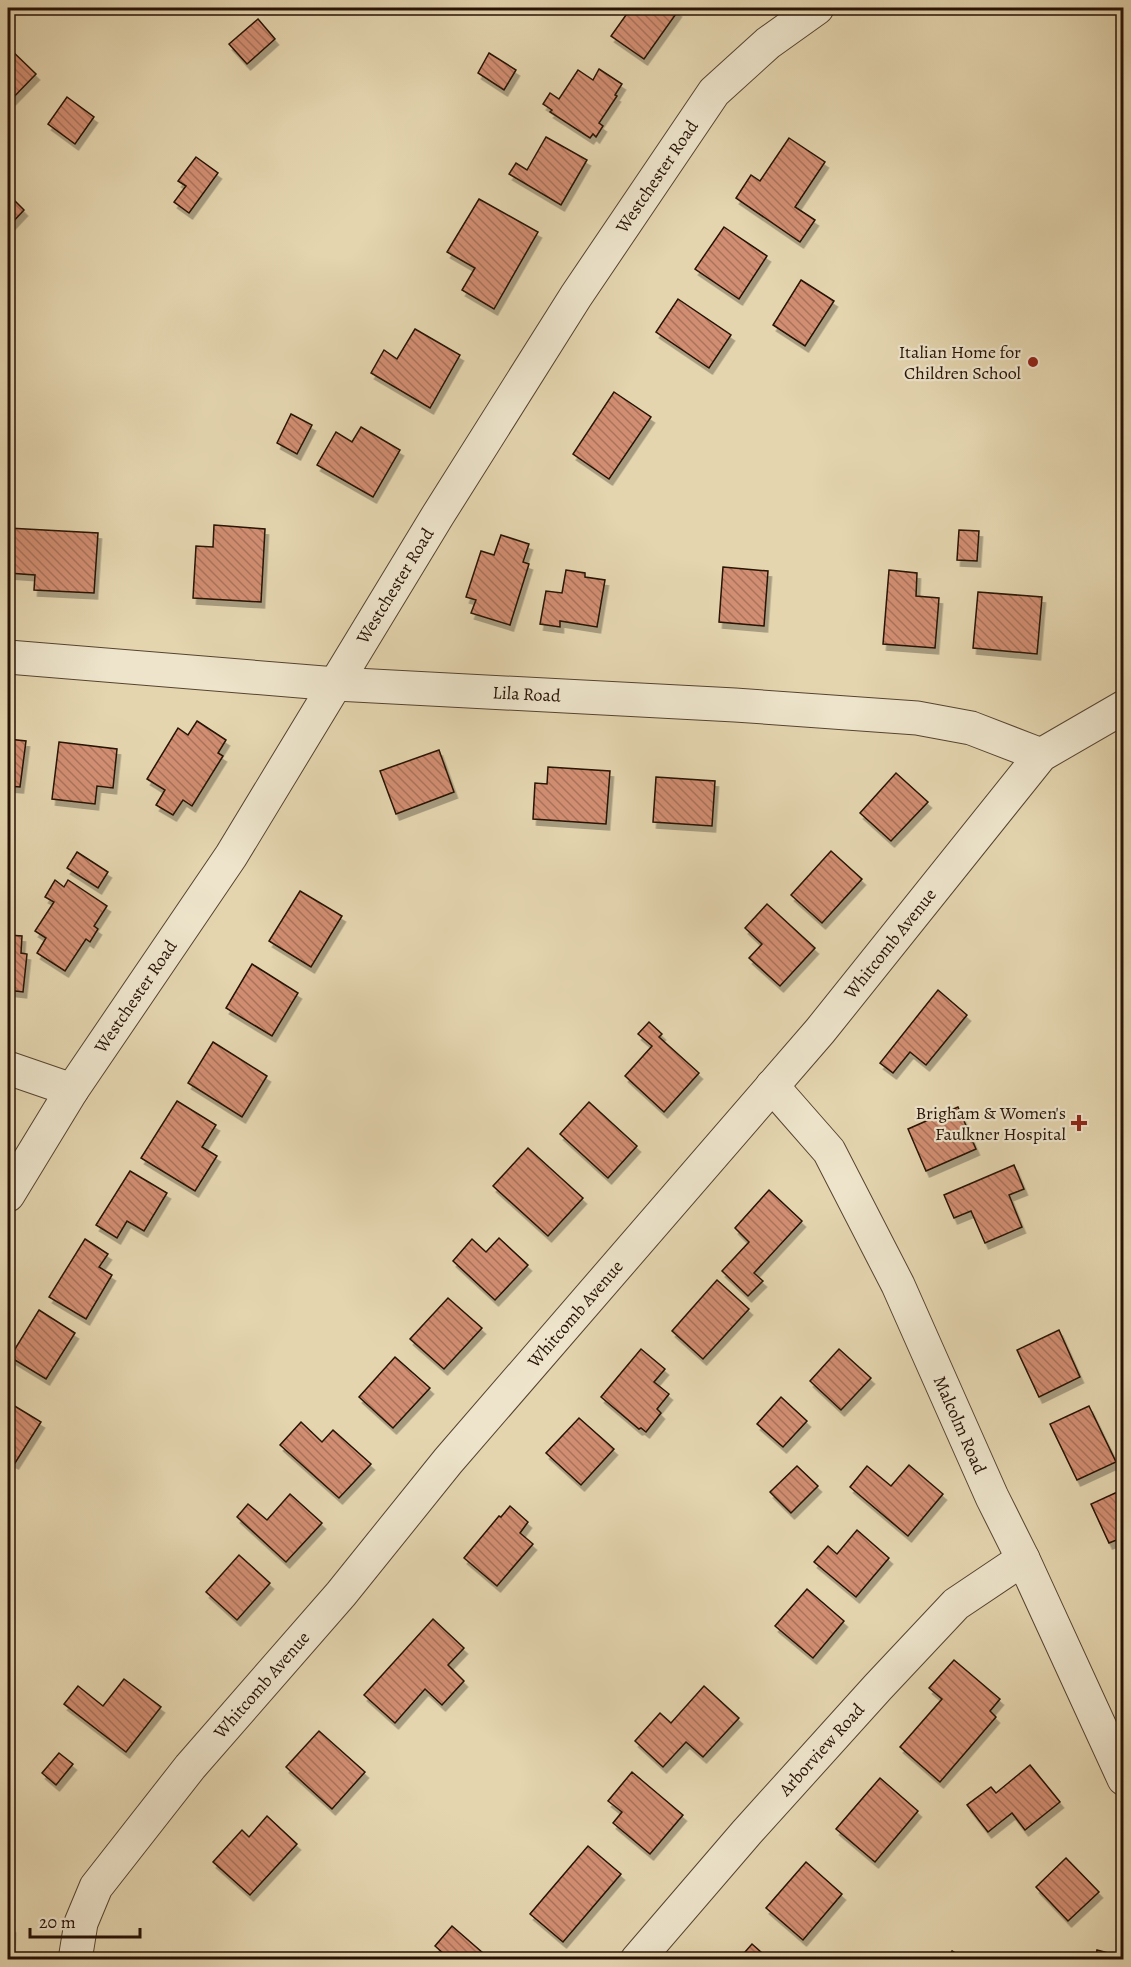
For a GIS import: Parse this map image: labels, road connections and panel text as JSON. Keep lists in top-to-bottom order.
{
  "streets": {
    "street": [
      "Westchester Road",
      "Lila Road",
      "Whitcomb Avenue",
      "Malcolm Road",
      "Arborview Road"
    ]
  },
  "crossings": [
    ["Westchester Road", "Lila Road"],
    ["Lila Road", "Whitcomb Avenue"],
    ["Whitcomb Avenue", "Malcolm Road"],
    ["Malcolm Road", "Arborview Road"]
  ],
  "places": {
    "other": ["Italian Home for Children School"],
    "health": ["Brigham & Women's Faulkner Hospital"]
  },
  "scale_bar": "20 m"
}
